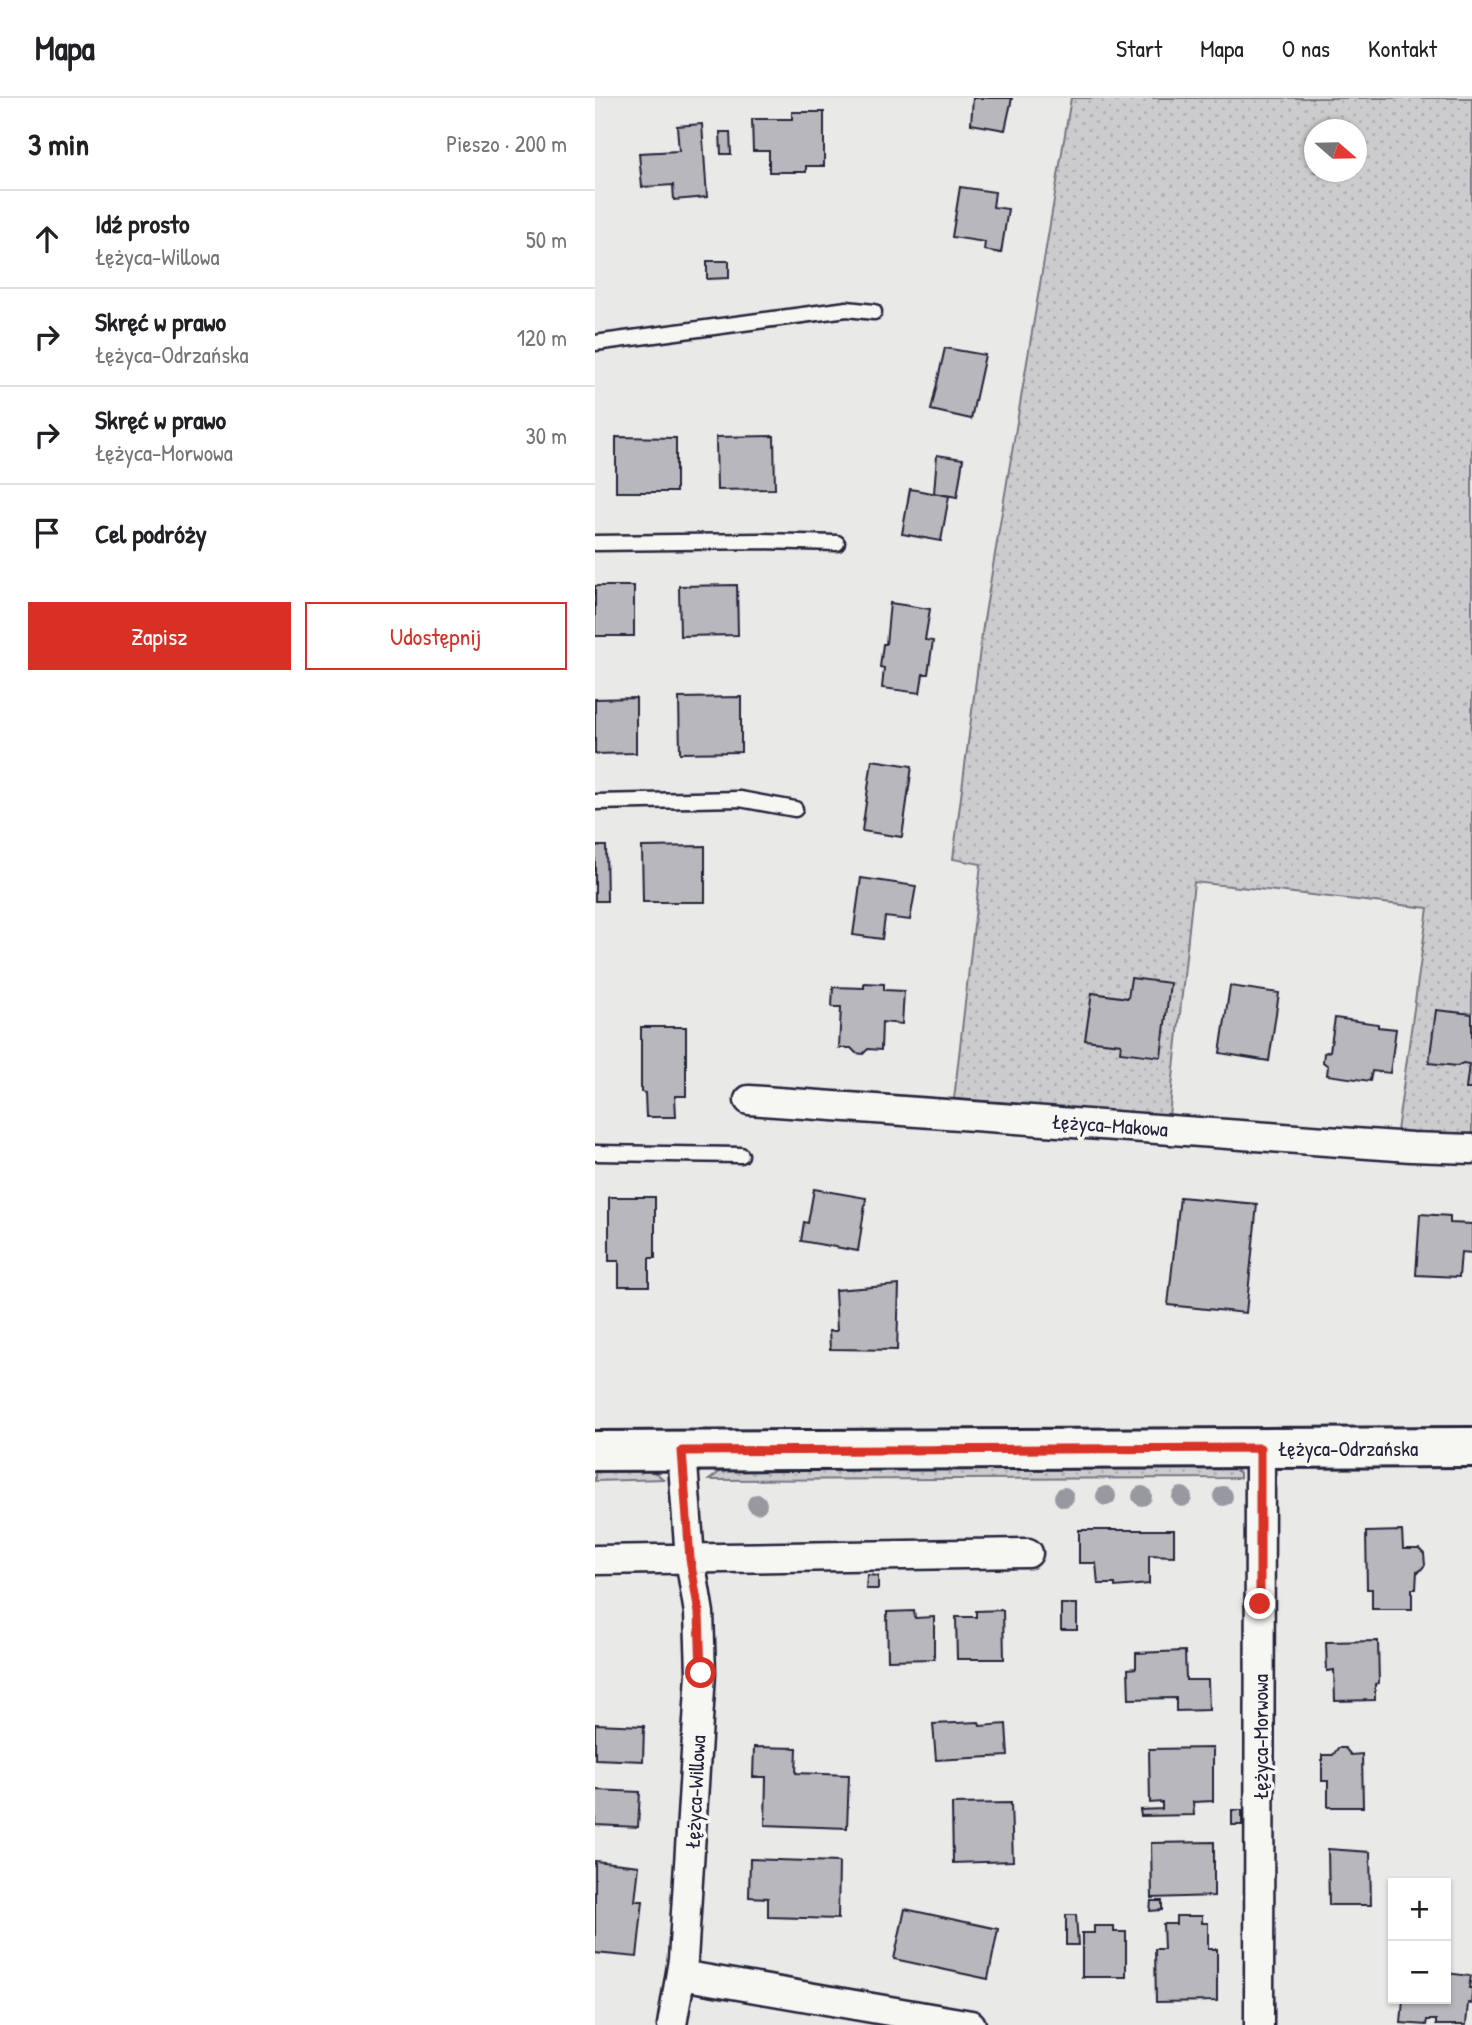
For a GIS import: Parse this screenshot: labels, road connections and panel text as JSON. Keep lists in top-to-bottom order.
{
  "streets": {
    "main road": ["Łężyca-Odrzańska"],
    "street": ["Łężyca-Makowa", "Łężyca-Morwowa", "Łężyca-Willowa"]
  },
  "crossings": [
    ["Łężyca-Odrzańska", "Łężyca-Morwowa"],
    ["Łężyca-Odrzańska", "Łężyca-Willowa"]
  ],
  "north": "right",
  "page": {
    "header": "Mapa",
    "nav": [
      "Start",
      "Mapa",
      "O nas",
      "Kontakt"
    ],
    "heading": ["3 min", "Pieszo · 200 m"],
    "list": [
      ["Idź prosto", "Łężyca-Willowa", "50 m"],
      ["Skręć w prawo", "Łężyca-Odrzańska", "120 m"],
      ["Skręć w prawo", "Łężyca-Morwowa", "30 m"],
      "Cel podróży"
    ],
    "buttons": ["Zapisz", "Udostępnij"],
    "map_buttons": ["+", "−"]
  }
}
